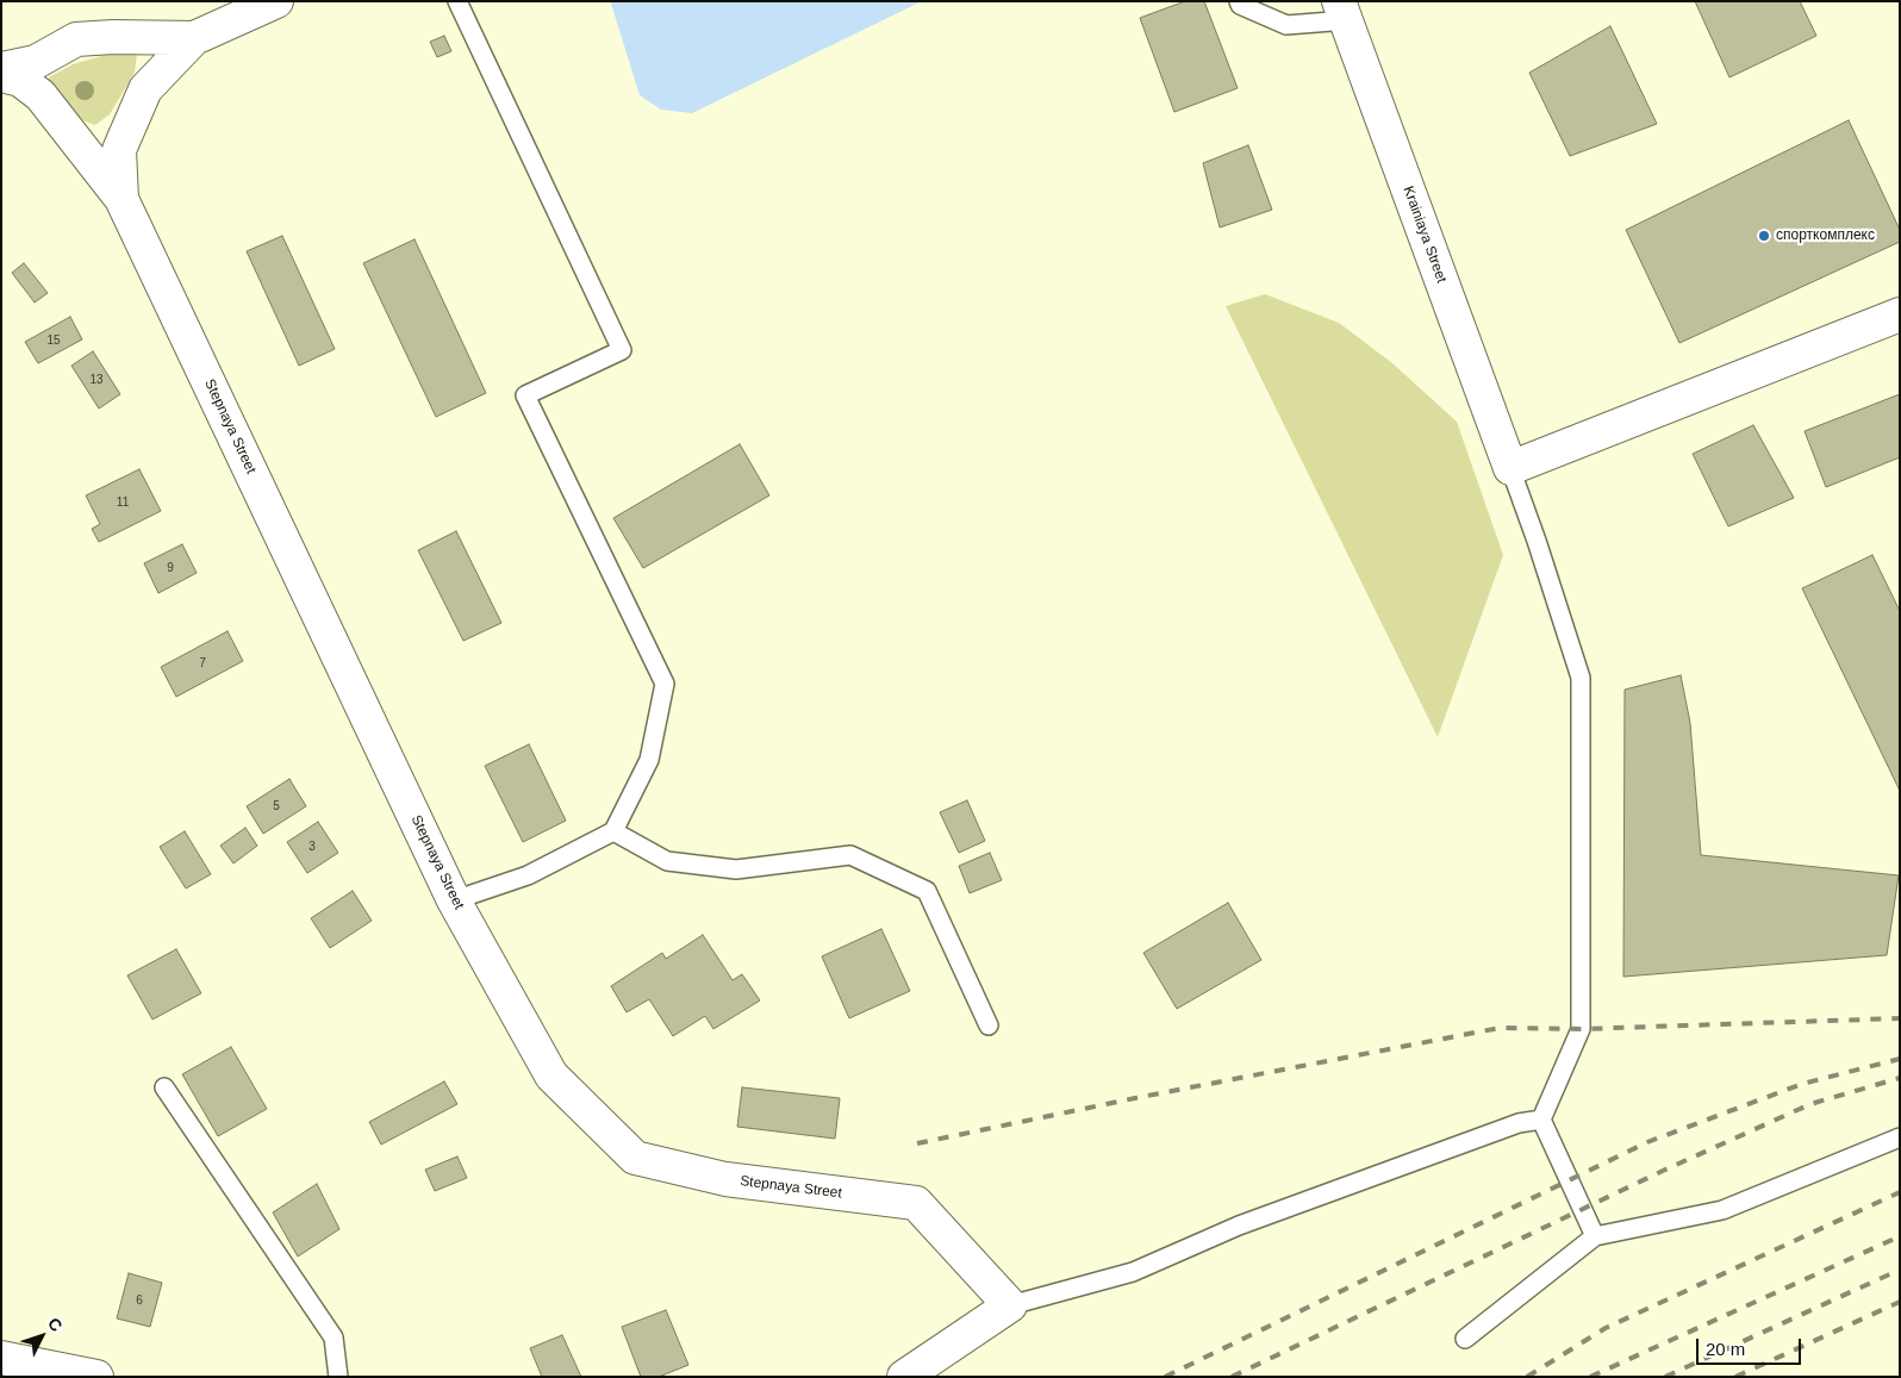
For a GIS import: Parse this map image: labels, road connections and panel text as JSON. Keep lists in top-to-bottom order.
{
  "streets": {
    "street": ["Krainiaya Street", "Stepnaya Street"]
  },
  "places": ["спорткомплекс"],
  "house_numbers": [
    "15",
    "13",
    "11",
    "9",
    "7",
    "5",
    "3",
    "6"
  ],
  "scale_bar": "20 m",
  "north": "top right"
}
